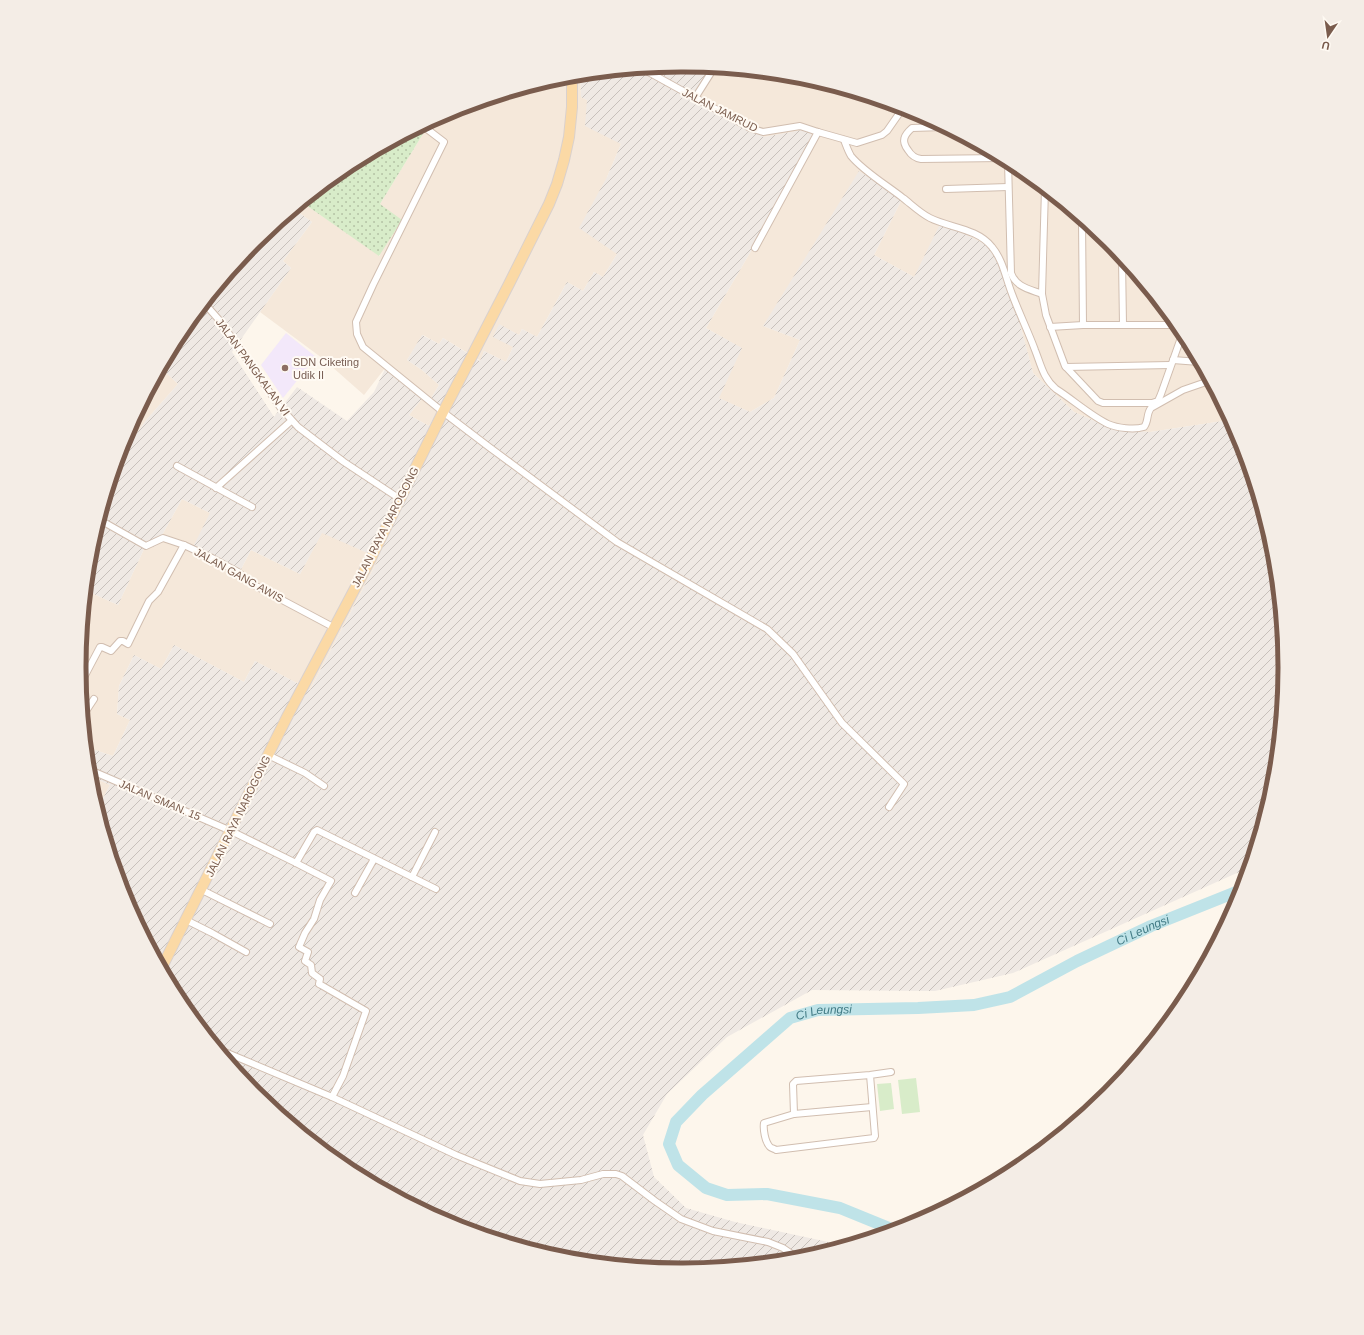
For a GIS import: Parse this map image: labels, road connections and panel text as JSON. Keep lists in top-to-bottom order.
{
  "streets": {
    "main road": ["JALAN RAYA NAROGONG"],
    "street": [
      "JALAN JAMRUD",
      "JALAN PANGKALAN VI",
      "JALAN GANG AWIS",
      "JALAN SMAN. 15"
    ]
  },
  "crossings": [
    ["JALAN PANGKALAN VI", "JALAN RAYA NAROGONG"],
    ["JALAN RAYA NAROGONG", "JALAN GANG AWIS"],
    ["JALAN RAYA NAROGONG", "JALAN SMAN. 15"]
  ],
  "water": ["Ci Leungsi"],
  "places": ["SDN Ciketing Udik II"],
  "north": "bottom"
}
